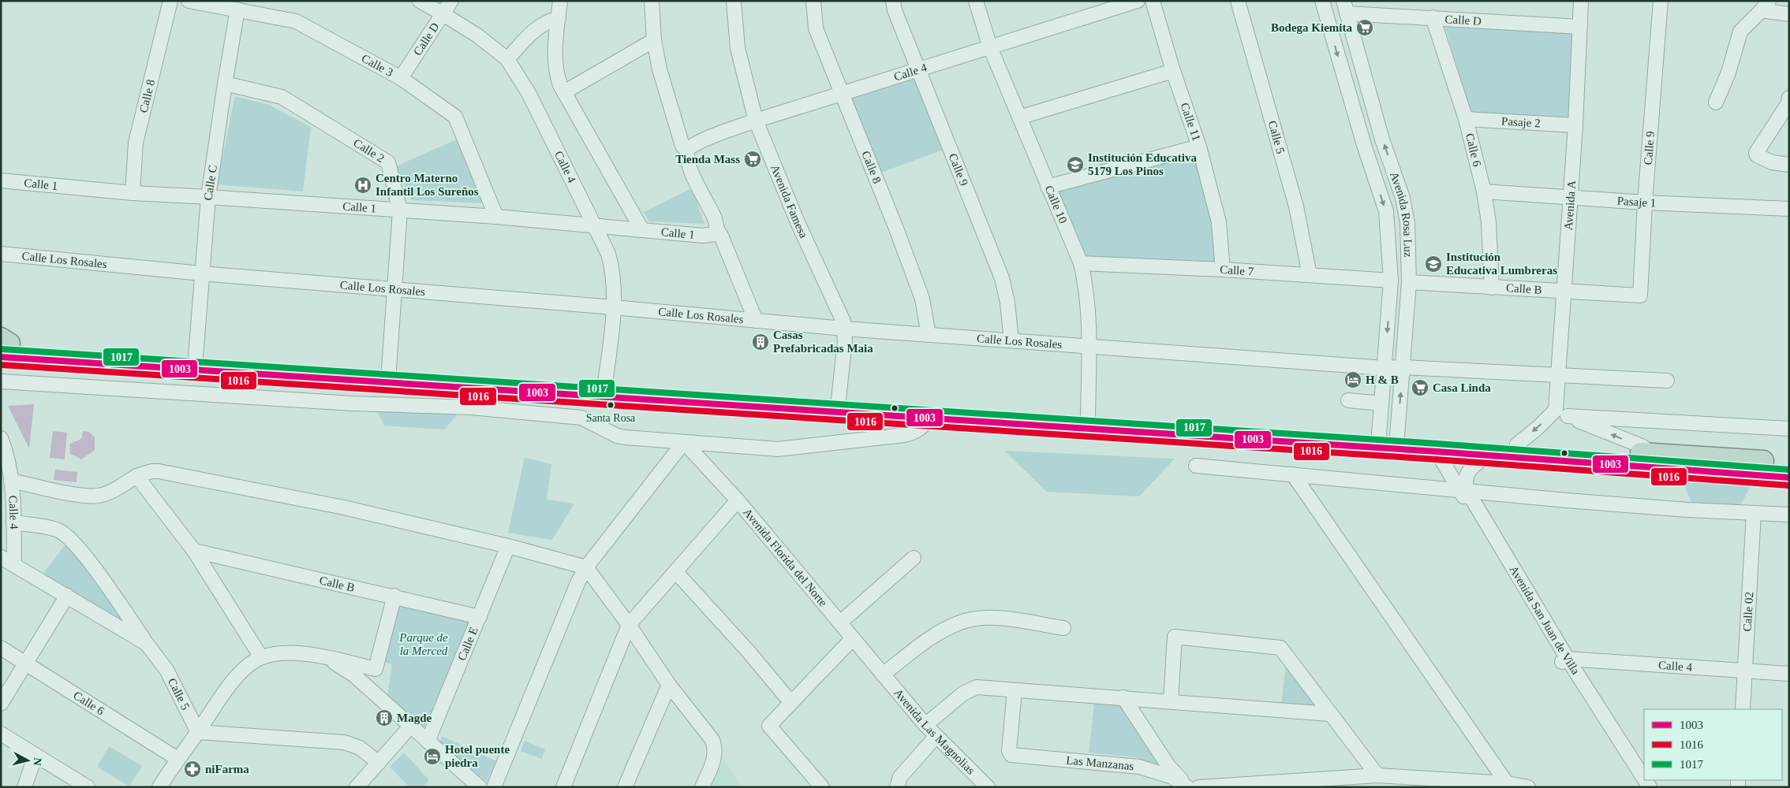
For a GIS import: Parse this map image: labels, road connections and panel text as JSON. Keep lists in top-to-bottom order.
{
  "streets": {
    "street": [
      "Calle D",
      "Calle 3",
      "Calle 4",
      "Calle 8",
      "Calle 11",
      "Pasaje 2",
      "Calle 5",
      "Calle 9",
      "Calle 2",
      "Calle 6",
      "Calle C",
      "Calle 1",
      "Avenida Famesa",
      "Pasaje 1",
      "Calle 10",
      "Avenida A",
      "Avenida Rosa Luz",
      "Calle Los Rosales",
      "Calle 7",
      "Calle B",
      "Avenida Florida del Norte",
      "Calle 02",
      "Avenida San Juan de Villa",
      "Calle E",
      "Avenida Las Magnolias",
      "Las Manzanas"
    ]
  },
  "crossings": [
    ["Calle D", "Calle 3"],
    ["Calle D", "Calle 4"],
    ["Calle D", "Calle 6"],
    ["Calle D", "Avenida A"],
    ["Calle D", "Avenida Rosa Luz"],
    ["Calle 3", "Calle C"],
    ["Calle 3", "Calle 1"],
    ["Calle 4", "Calle 8"],
    ["Calle 4", "Calle 5"],
    ["Calle 4", "Calle 9"],
    ["Calle 4", "Calle 1"],
    ["Calle 4", "Avenida Famesa"],
    ["Calle 4", "Calle 10"],
    ["Calle 4", "Calle Los Rosales"],
    ["Calle 4", "Calle 02"],
    ["Calle 4", "Avenida San Juan de Villa"],
    ["Calle 8", "Calle 1"],
    ["Calle 8", "Calle Los Rosales"],
    ["Calle 11", "Calle 7"],
    ["Pasaje 2", "Calle 6"],
    ["Pasaje 2", "Avenida A"],
    ["Calle 5", "Calle 7"],
    ["Calle 9", "Pasaje 1"],
    ["Calle 9", "Calle Los Rosales"],
    ["Calle 9", "Calle B"],
    ["Calle 2", "Calle C"],
    ["Calle 2", "Calle 1"],
    ["Calle 2", "Calle Los Rosales"],
    ["Calle 6", "Pasaje 1"],
    ["Calle 6", "Calle B"],
    ["Calle C", "Calle 1"],
    ["Calle C", "Calle Los Rosales"],
    ["Avenida Famesa", "Calle Los Rosales"],
    ["Pasaje 1", "Avenida A"],
    ["Calle 10", "Calle Los Rosales"],
    ["Calle 10", "Calle 7"],
    ["Avenida A", "Calle Los Rosales"],
    ["Avenida A", "Calle B"],
    ["Avenida Rosa Luz", "Calle Los Rosales"],
    ["Avenida Rosa Luz", "Calle 7"],
    ["Avenida Rosa Luz", "Calle B"],
    ["Calle B", "Calle E"],
    ["Avenida Florida del Norte", "Avenida Las Magnolias"]
  ],
  "parks": ["Parque de la Merced"],
  "places": {
    "supermarket": ["Bodega Kiemita", "Tienda Mass", "Casa Linda"],
    "school or university": ["Institución Educativa 5179 Los Pinos", "Institución Educativa Lumbreras"],
    "hospital": ["Centro Materno Infantil Los Sureños"],
    "building": ["Casas Prefabricadas Maia", "Magde"],
    "hotel": ["H & B", "Hotel puente piedra"],
    "other": ["Santa Rosa"],
    "pharmacy": ["niFarma"]
  },
  "lines": ["transit line 1017", "transit line 1003", "transit line 1016"],
  "legend": ["1003", "1016", "1017"],
  "north": "right"
}
